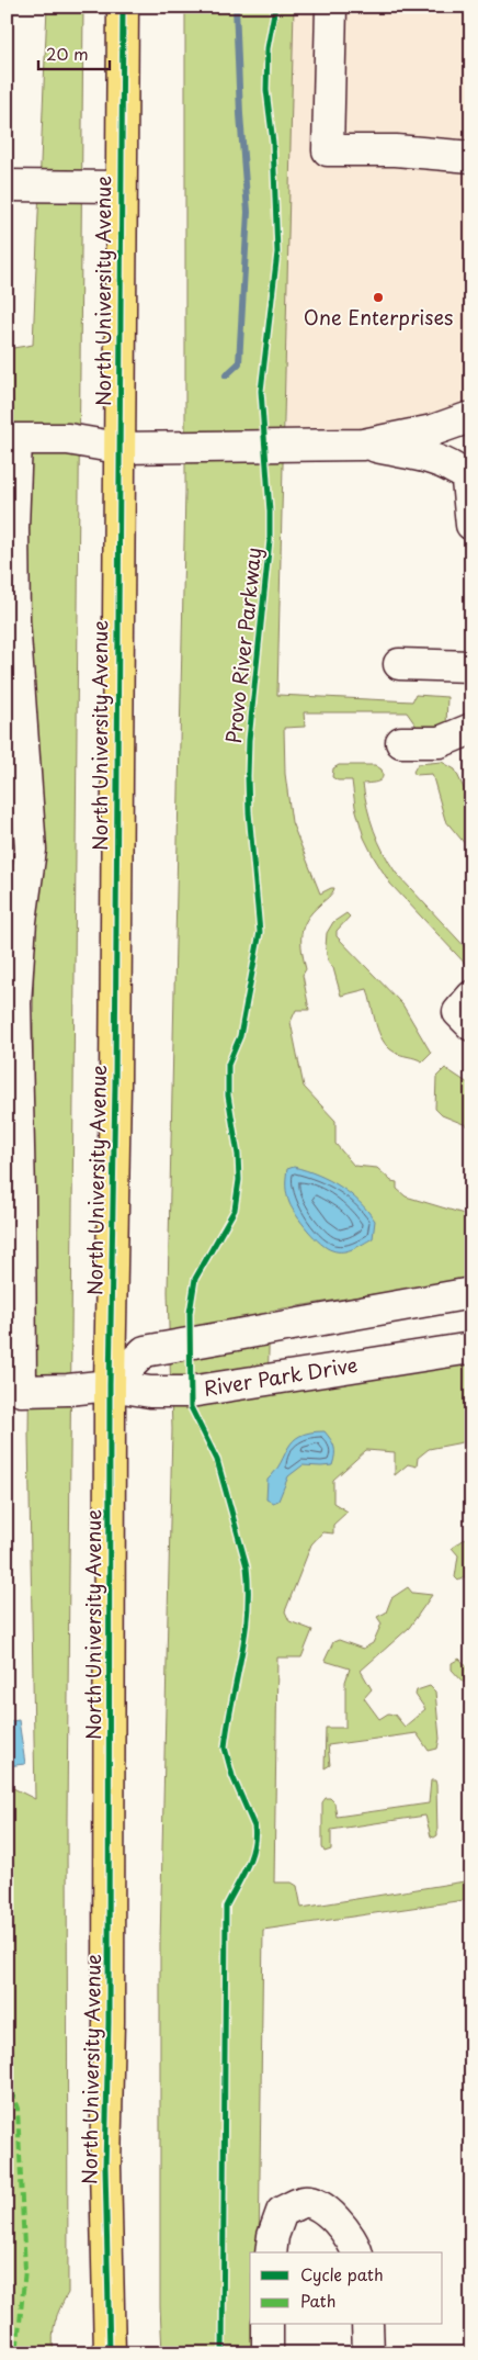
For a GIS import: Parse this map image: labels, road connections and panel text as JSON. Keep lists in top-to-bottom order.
{
  "streets": {
    "highway": ["North University Avenue"],
    "street": ["River Park Drive"],
    "cycle path": ["Provo River Parkway"]
  },
  "crossings": [
    ["North University Avenue", "River Park Drive"]
  ],
  "places": ["One Enterprises"],
  "legend": ["Cycle path", "Path"],
  "scale_bar": "20 m"
}
